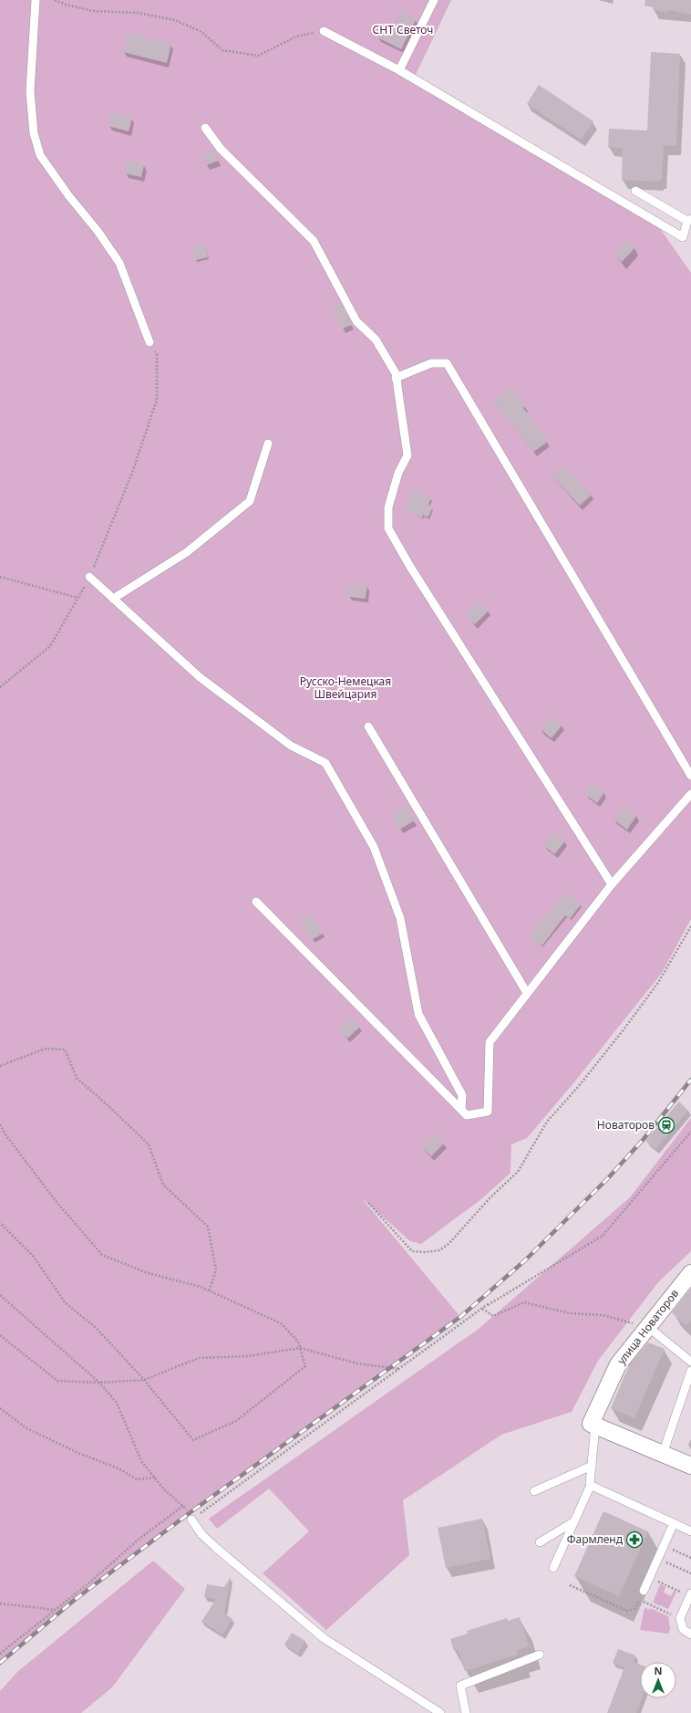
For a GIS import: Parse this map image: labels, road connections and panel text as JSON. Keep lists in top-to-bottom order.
{
  "streets": {
    "street": ["улица Новаторов"]
  },
  "parks": ["СНТ Светоч", "Русско-Немецкая Швейцария"],
  "places": {
    "station": ["Новаторов"],
    "pharmacy": ["Фармленд"]
  },
  "north": "top"
}
